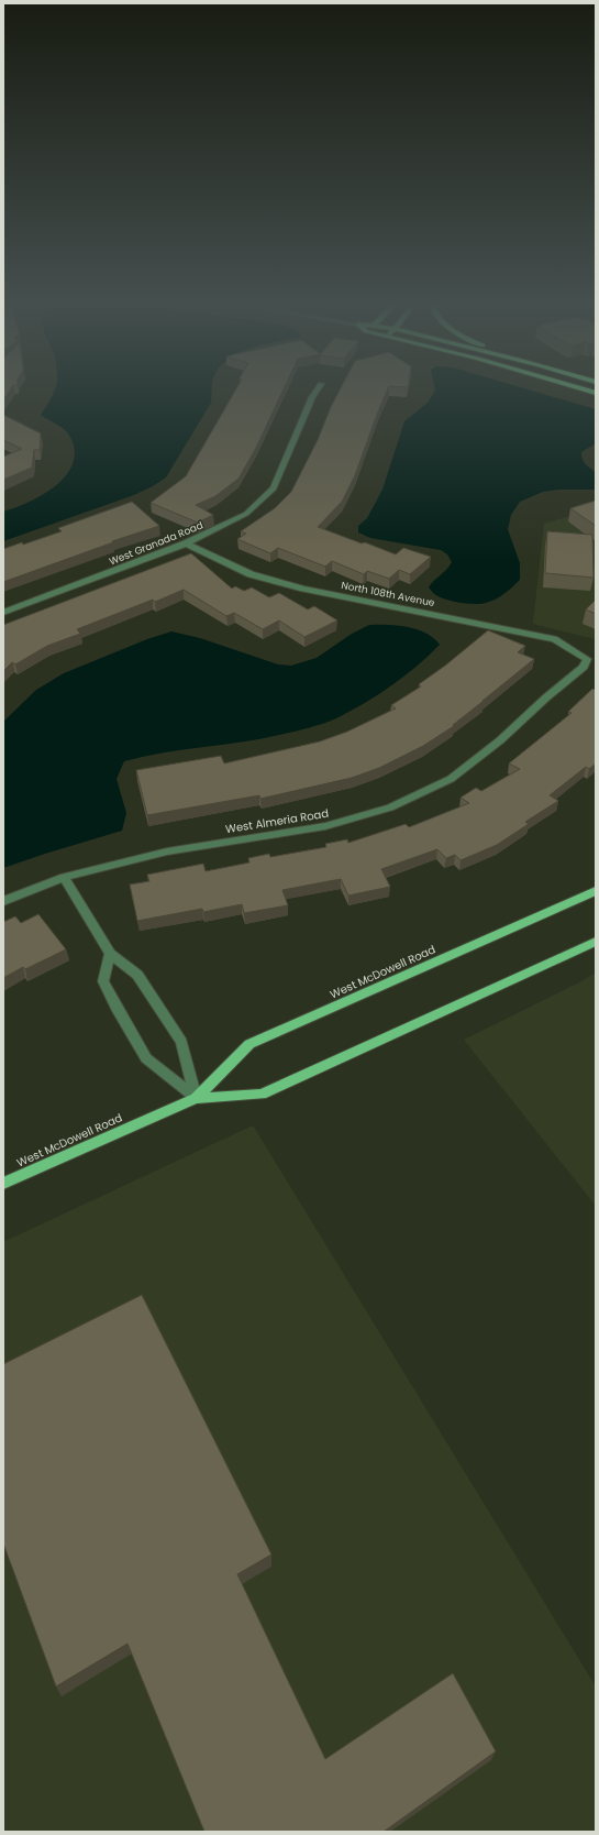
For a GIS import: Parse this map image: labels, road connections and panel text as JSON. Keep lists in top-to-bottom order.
{
  "streets": {
    "main road": ["West McDowell Road"],
    "street": ["West Granada Road", "North 108th Avenue", "West Almeria Road"]
  },
  "crossings": [
    ["West Granada Road", "North 108th Avenue"],
    ["North 108th Avenue", "West Almeria Road"]
  ]
}
